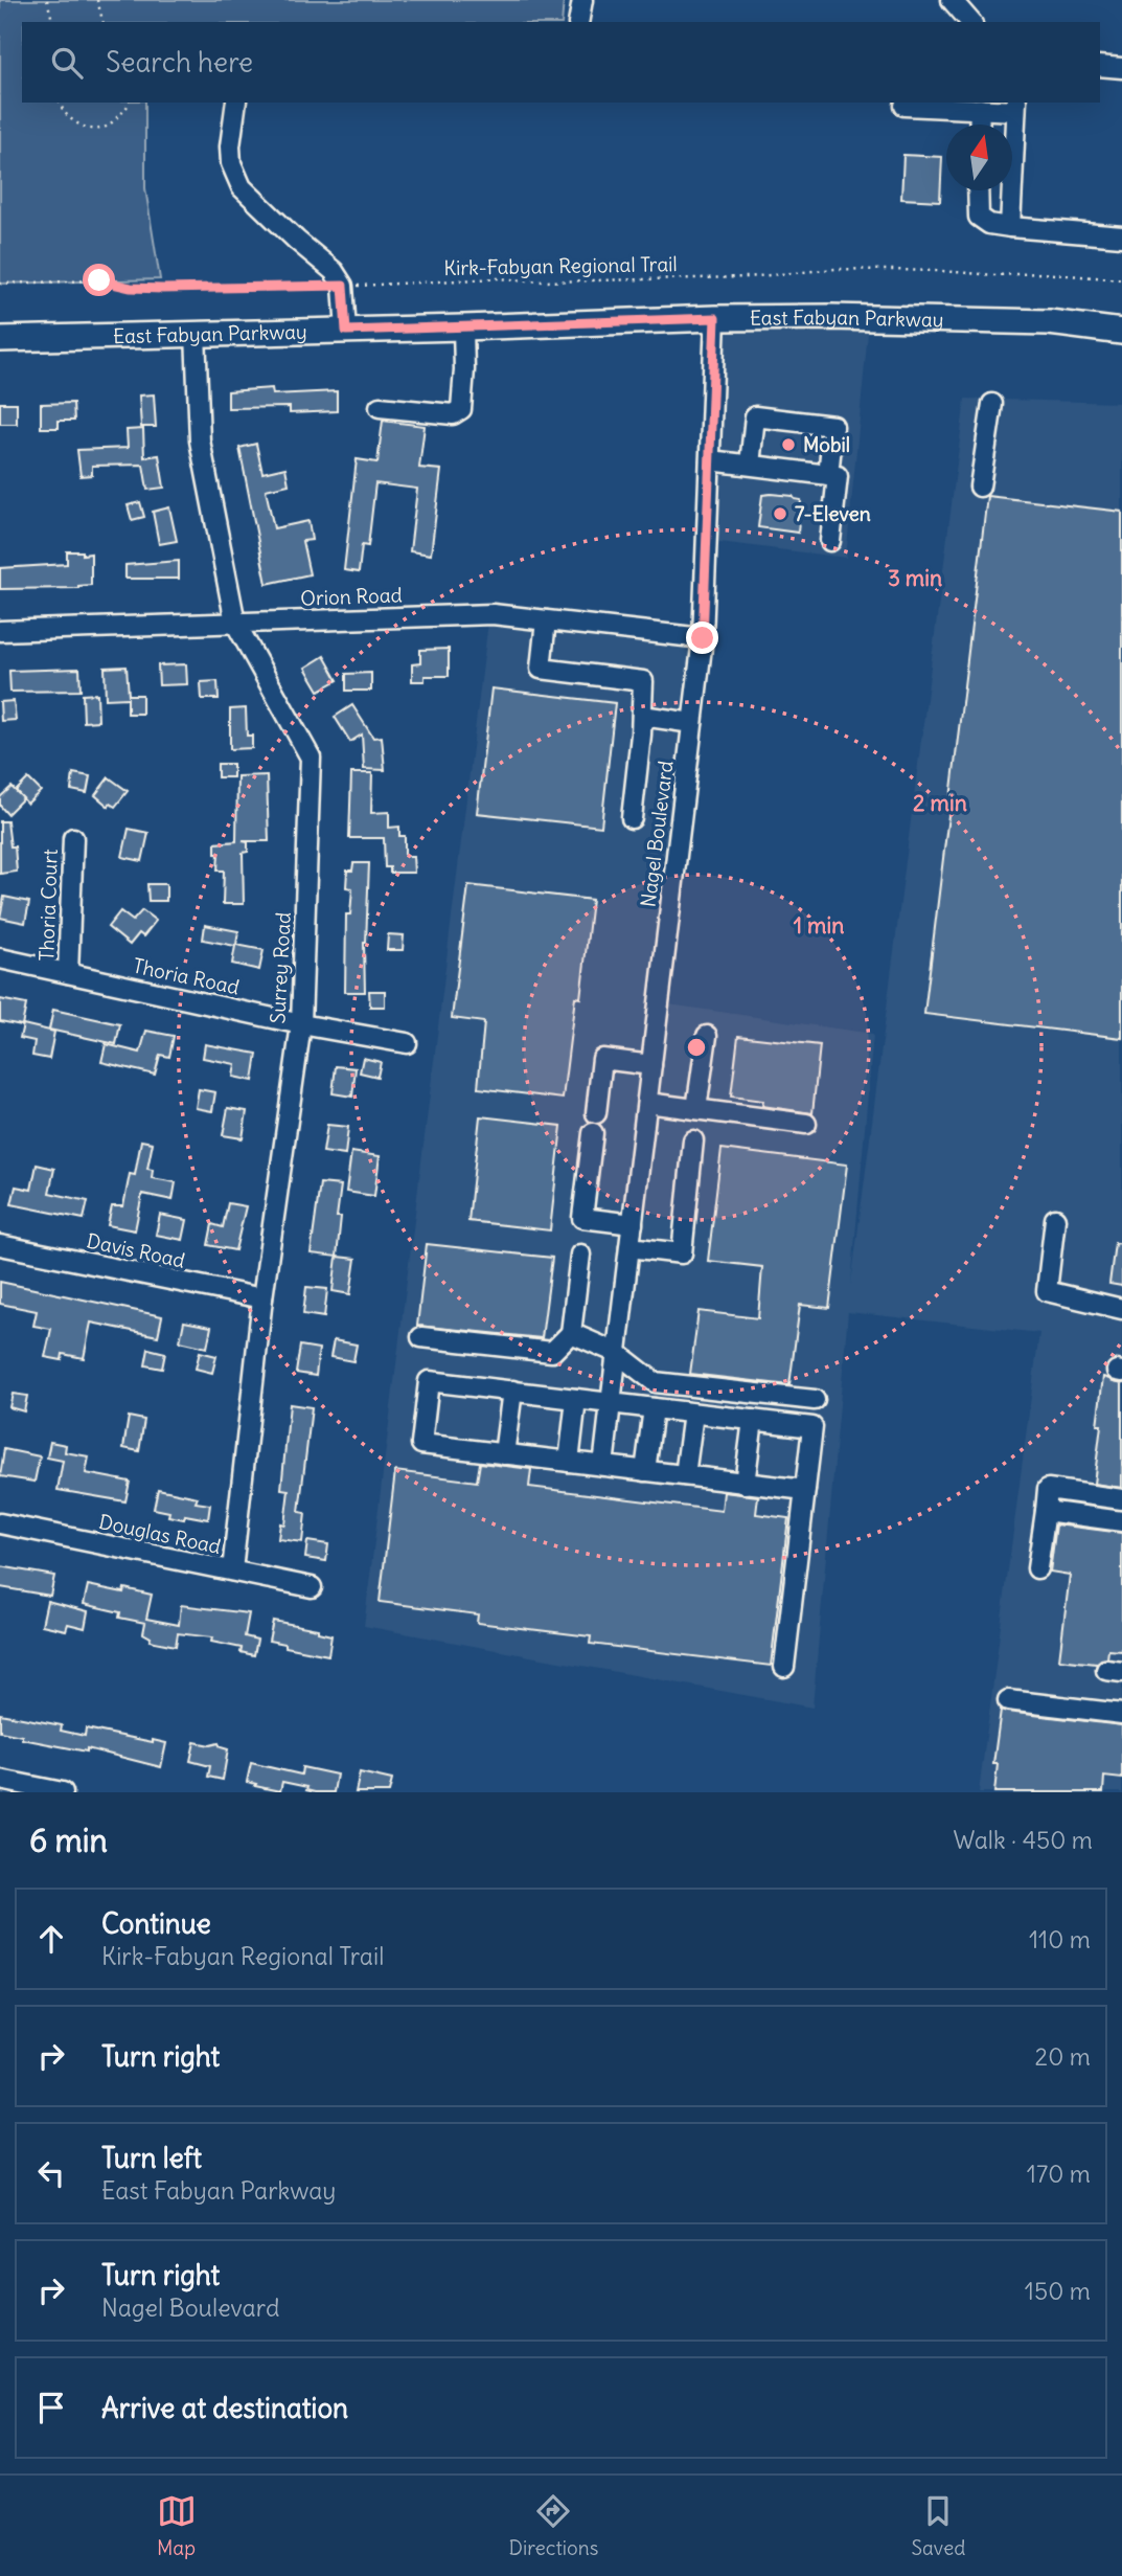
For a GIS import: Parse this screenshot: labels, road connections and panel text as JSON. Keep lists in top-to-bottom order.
{
  "streets": {
    "main road": ["East Fabyan Parkway"],
    "street": [
      "Orion Road",
      "Nagel Boulevard",
      "Thoria Court",
      "Surrey Road",
      "Thoria Road",
      "Davis Road",
      "Douglas Road"
    ],
    "path": ["Kirk-Fabyan Regional Trail"]
  },
  "crossings": [
    ["East Fabyan Parkway", "Nagel Boulevard"],
    ["East Fabyan Parkway", "Surrey Road"],
    ["Orion Road", "Nagel Boulevard"],
    ["Orion Road", "Surrey Road"],
    ["Thoria Court", "Thoria Road"],
    ["Surrey Road", "Thoria Road"],
    ["Surrey Road", "Davis Road"],
    ["Surrey Road", "Douglas Road"]
  ],
  "places": ["Mobil", "7-Eleven"],
  "north": "top",
  "page": {
    "search": "Search here",
    "heading": ["6 min", "Walk · 450 m"],
    "list": [
      ["Continue", "Kirk-Fabyan Regional Trail", "110 m"],
      ["Turn right", "20 m"],
      ["Turn left", "East Fabyan Parkway", "170 m"],
      ["Turn right", "Nagel Boulevard", "150 m"],
      "Arrive at destination"
    ],
    "nav": ["Map", "Directions", "Saved"]
  },
  "rings": ["3 min", "2 min", "1 min"]
}
